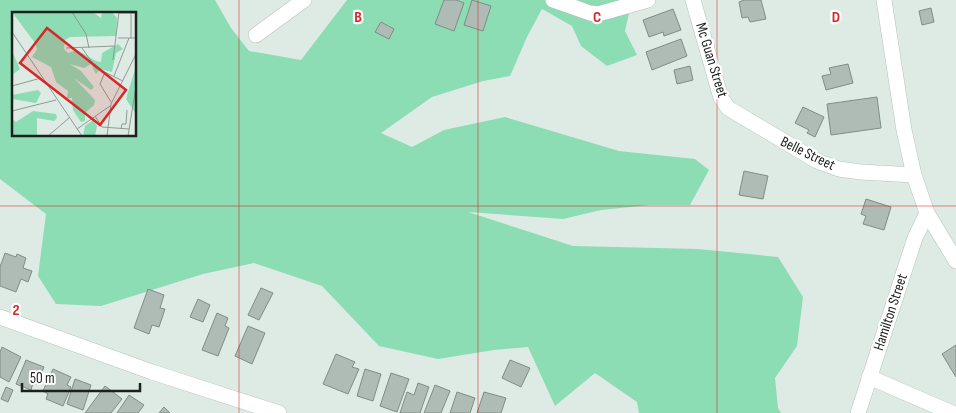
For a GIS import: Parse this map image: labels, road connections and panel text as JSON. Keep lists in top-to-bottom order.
{
  "streets": {
    "street": ["Mc Guan Street", "Belle Street", "Hamilton Street"]
  },
  "crossings": [
    ["Mc Guan Street", "Belle Street"]
  ],
  "scale_bar": "50 m",
  "grid": {
    "columns": ["B", "C", "D"],
    "rows": ["2"]
  }
}
